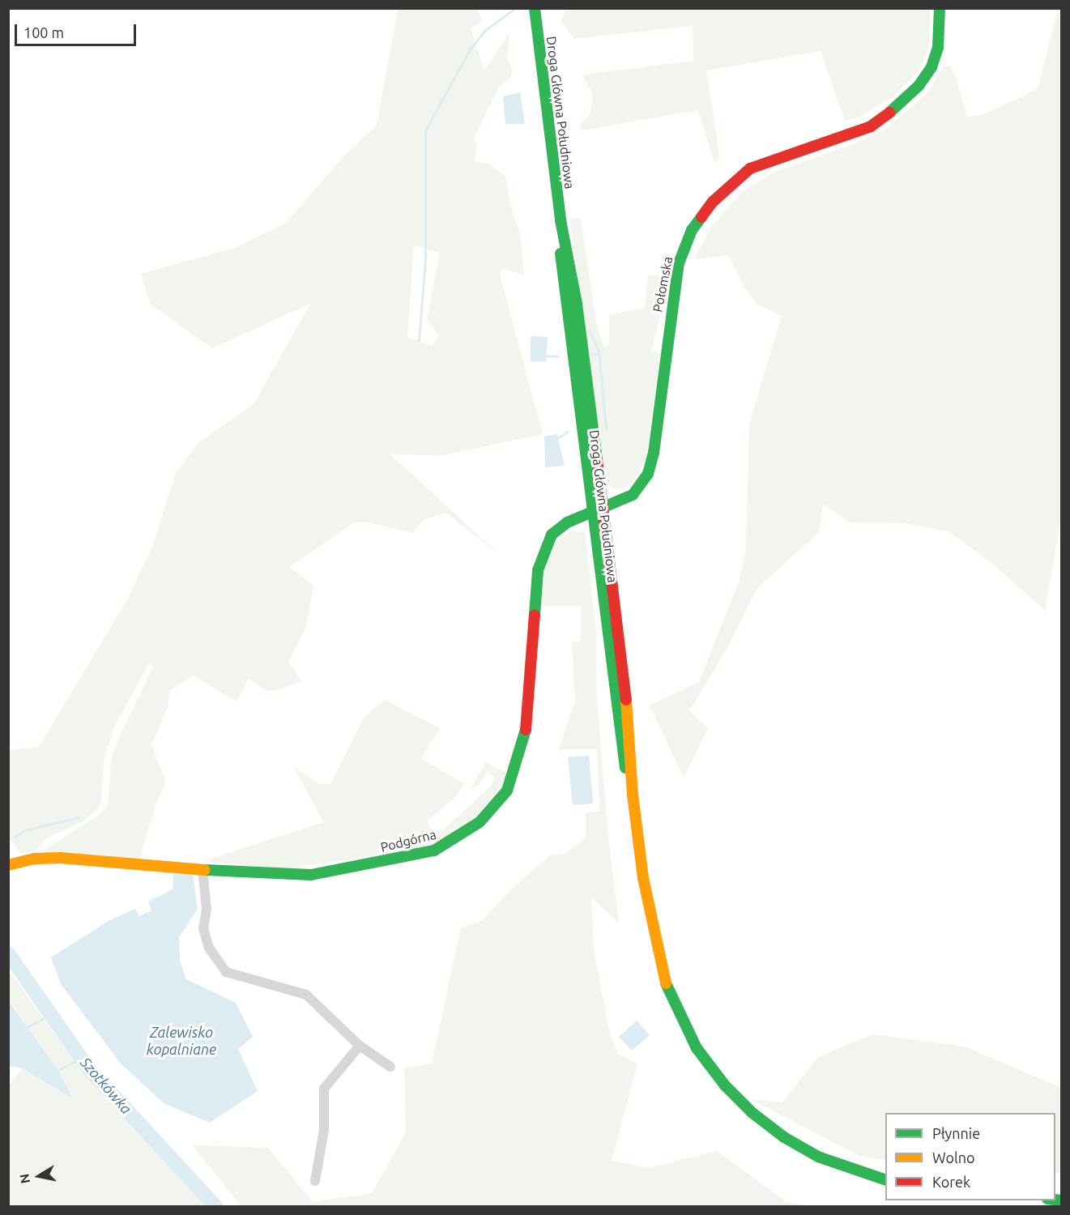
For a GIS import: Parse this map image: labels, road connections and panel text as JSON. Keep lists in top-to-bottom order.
{
  "streets": {
    "main road": ["Droga Główna Południowa", "Połomska", "Podgórna"]
  },
  "crossings": [
    ["Droga Główna Południowa", "Połomska"],
    ["Połomska", "Podgórna"]
  ],
  "water": ["Zalewisko kopalniane", "Szotkówka"],
  "legend": ["Płynnie", "Wolno", "Korek"],
  "scale_bar": "100 m",
  "north": "left"
}
